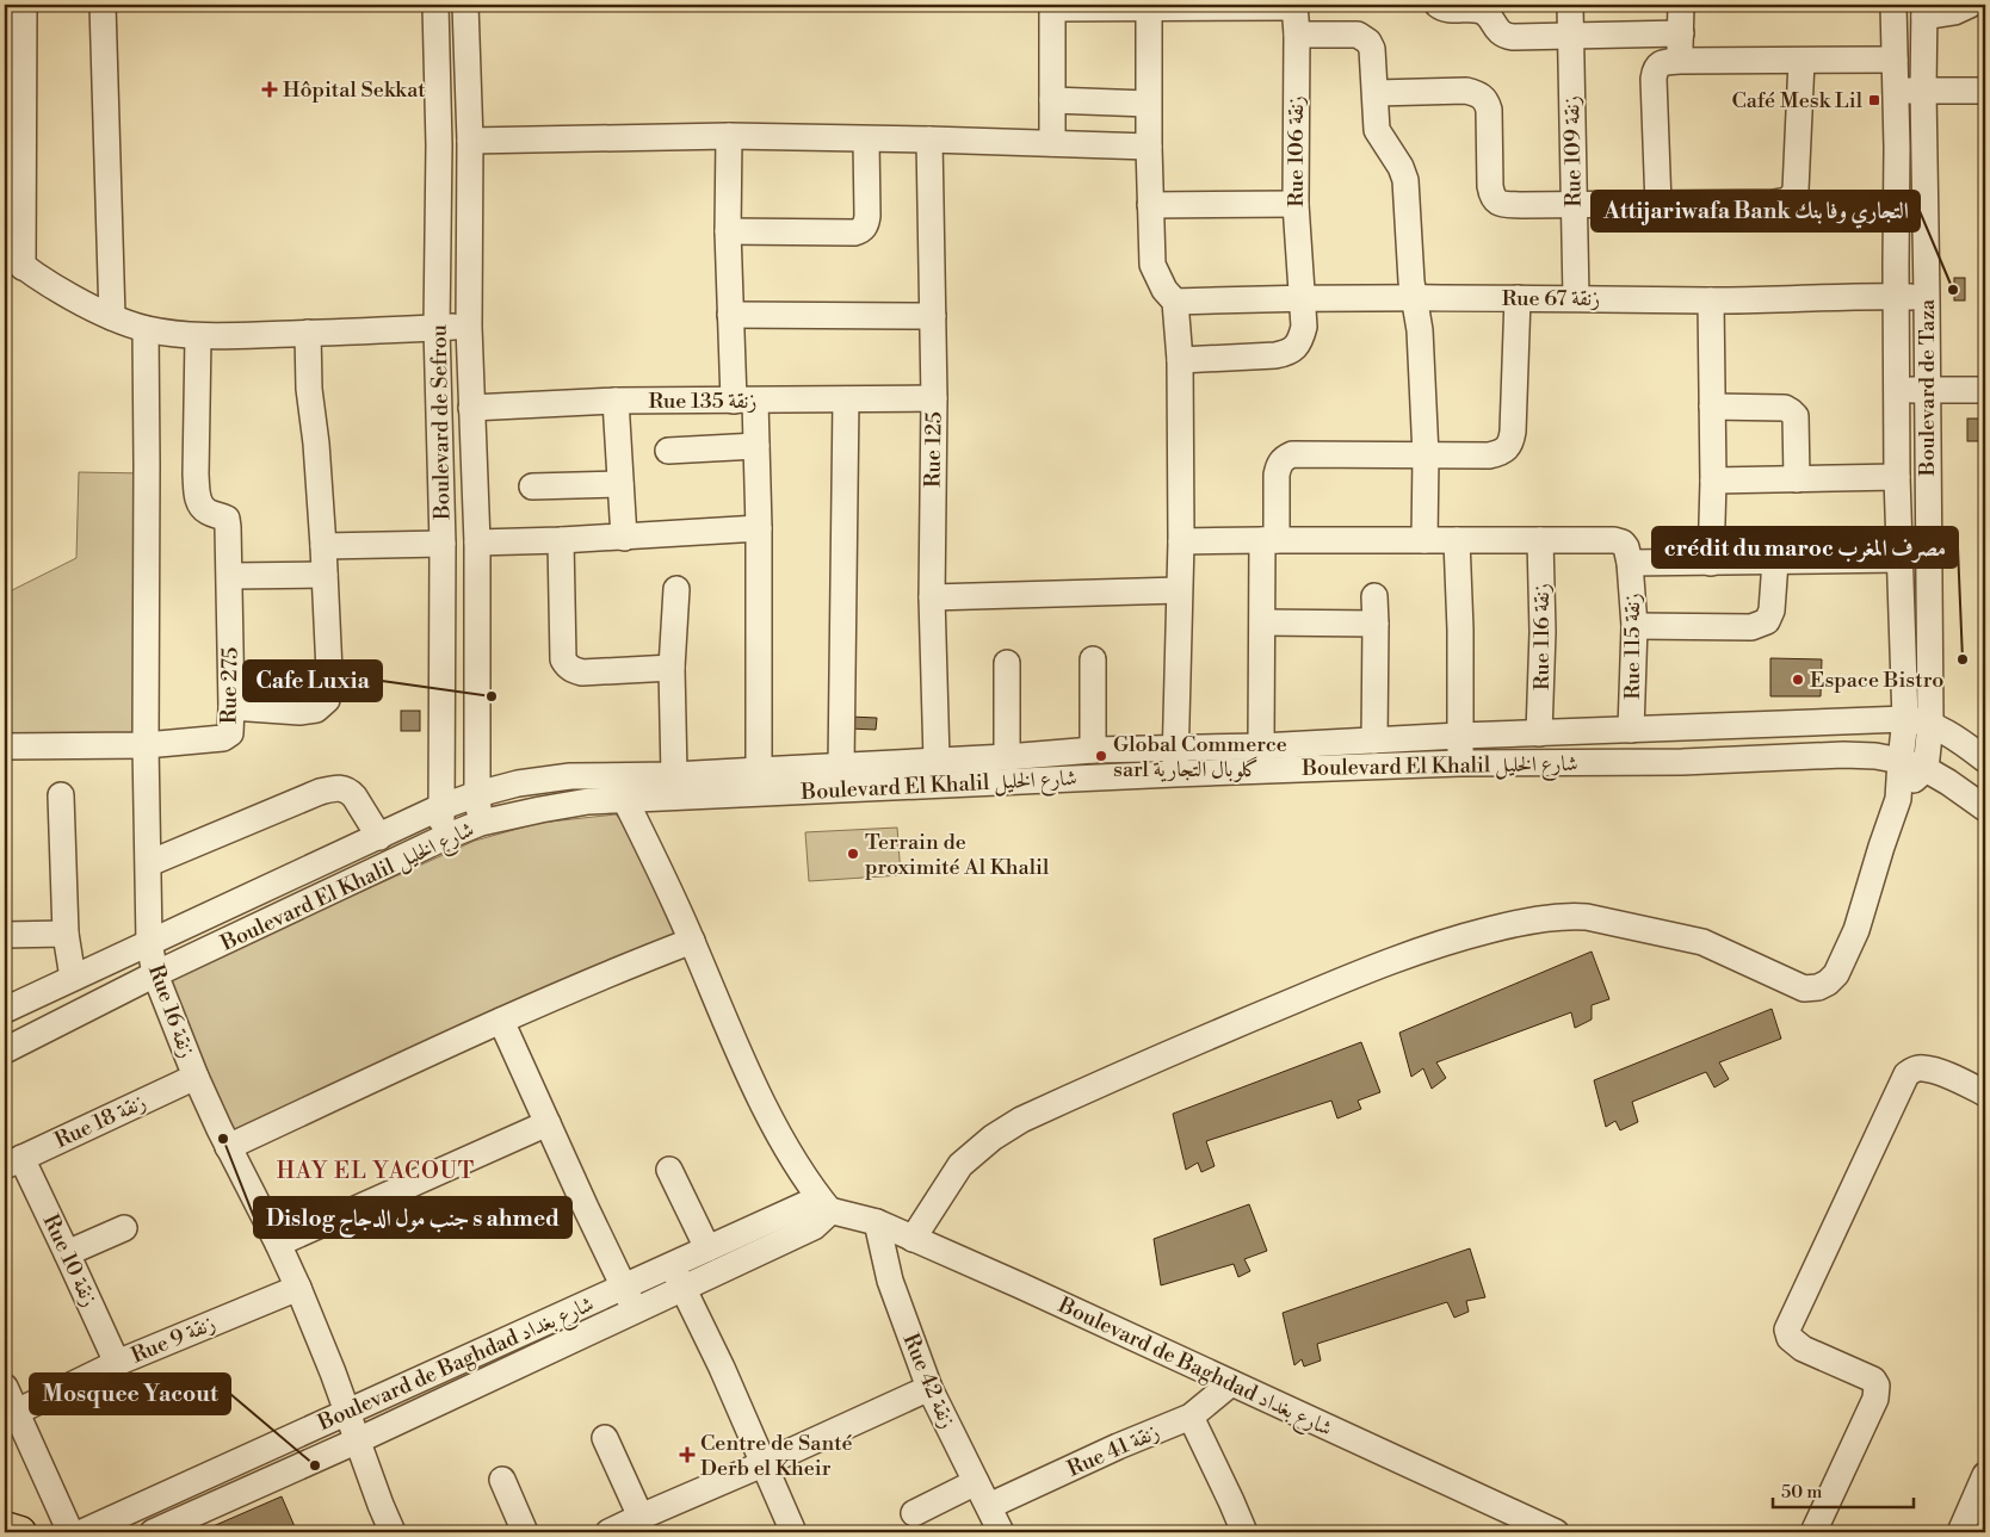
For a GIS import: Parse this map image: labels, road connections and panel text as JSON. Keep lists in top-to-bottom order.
{
  "streets": {
    "street": [
      "Rue 106 زنقة",
      "Rue 109 زنقة",
      "Rue 67 زنقة",
      "Boulevard de Taza",
      "Rue 135 زنقة",
      "Boulevard de Sefrou",
      "Rue 125",
      "Rue 116 زنقة",
      "Rue 115 زنقة",
      "Rue 275",
      "Boulevard El Khalil شارع الخليل",
      "Rue 16 زنقة",
      "Rue 18 زنقة",
      "Rue 10 زنقة",
      "Rue 9 زنقة",
      "Boulevard de Baghdad شارع بغداد",
      "Rue 42 زنقة",
      "Rue 41 زنقة"
    ]
  },
  "crossings": [
    ["Rue 106 زنقة", "Rue 67 زنقة"],
    ["Rue 109 زنقة", "Rue 67 زنقة"],
    ["Rue 67 زنقة", "Boulevard de Taza"],
    ["Boulevard de Taza", "Boulevard El Khalil شارع الخليل"],
    ["Rue 135 زنقة", "Boulevard de Sefrou"],
    ["Rue 135 زنقة", "Rue 125"],
    ["Boulevard de Sefrou", "Boulevard El Khalil شارع الخليل"],
    ["Rue 125", "Boulevard El Khalil شارع الخليل"],
    ["Rue 116 زنقة", "Boulevard El Khalil شارع الخليل"],
    ["Rue 115 زنقة", "Boulevard El Khalil شارع الخليل"],
    ["Rue 275", "Rue 16 زنقة"],
    ["Boulevard El Khalil شارع الخليل", "Rue 16 زنقة"],
    ["Rue 16 زنقة", "Rue 18 زنقة"],
    ["Rue 16 زنقة", "Rue 9 زنقة"],
    ["Rue 16 زنقة", "Boulevard de Baghdad شارع بغداد"],
    ["Rue 18 زنقة", "Rue 10 زنقة"],
    ["Rue 10 زنقة", "Rue 9 زنقة"],
    ["Boulevard de Baghdad شارع بغداد", "Rue 42 زنقة"],
    ["Boulevard de Baghdad شارع بغداد", "Rue 41 زنقة"],
    ["Rue 42 زنقة", "Rue 41 زنقة"]
  ],
  "districts": ["HAY EL YACOUT"],
  "places": {
    "health": ["Hôpital Sekkat", "Centre de Santé Derb el Kheir"],
    "transit": ["Café Mesk Lil"],
    "other": [
      "Attijariwafa Bank التجاري وفا بنك",
      "crédit du maroc مصرف المغرب",
      "Espace Bistro",
      "Cafe Luxia",
      "Global Commerce sarl گلوبال التجارية",
      "Terrain de proximité Al Khalil",
      "Dislog جنب مول الدجاج s ahmed",
      "Mosquee Yacout"
    ]
  },
  "scale_bar": "50 m"
}
